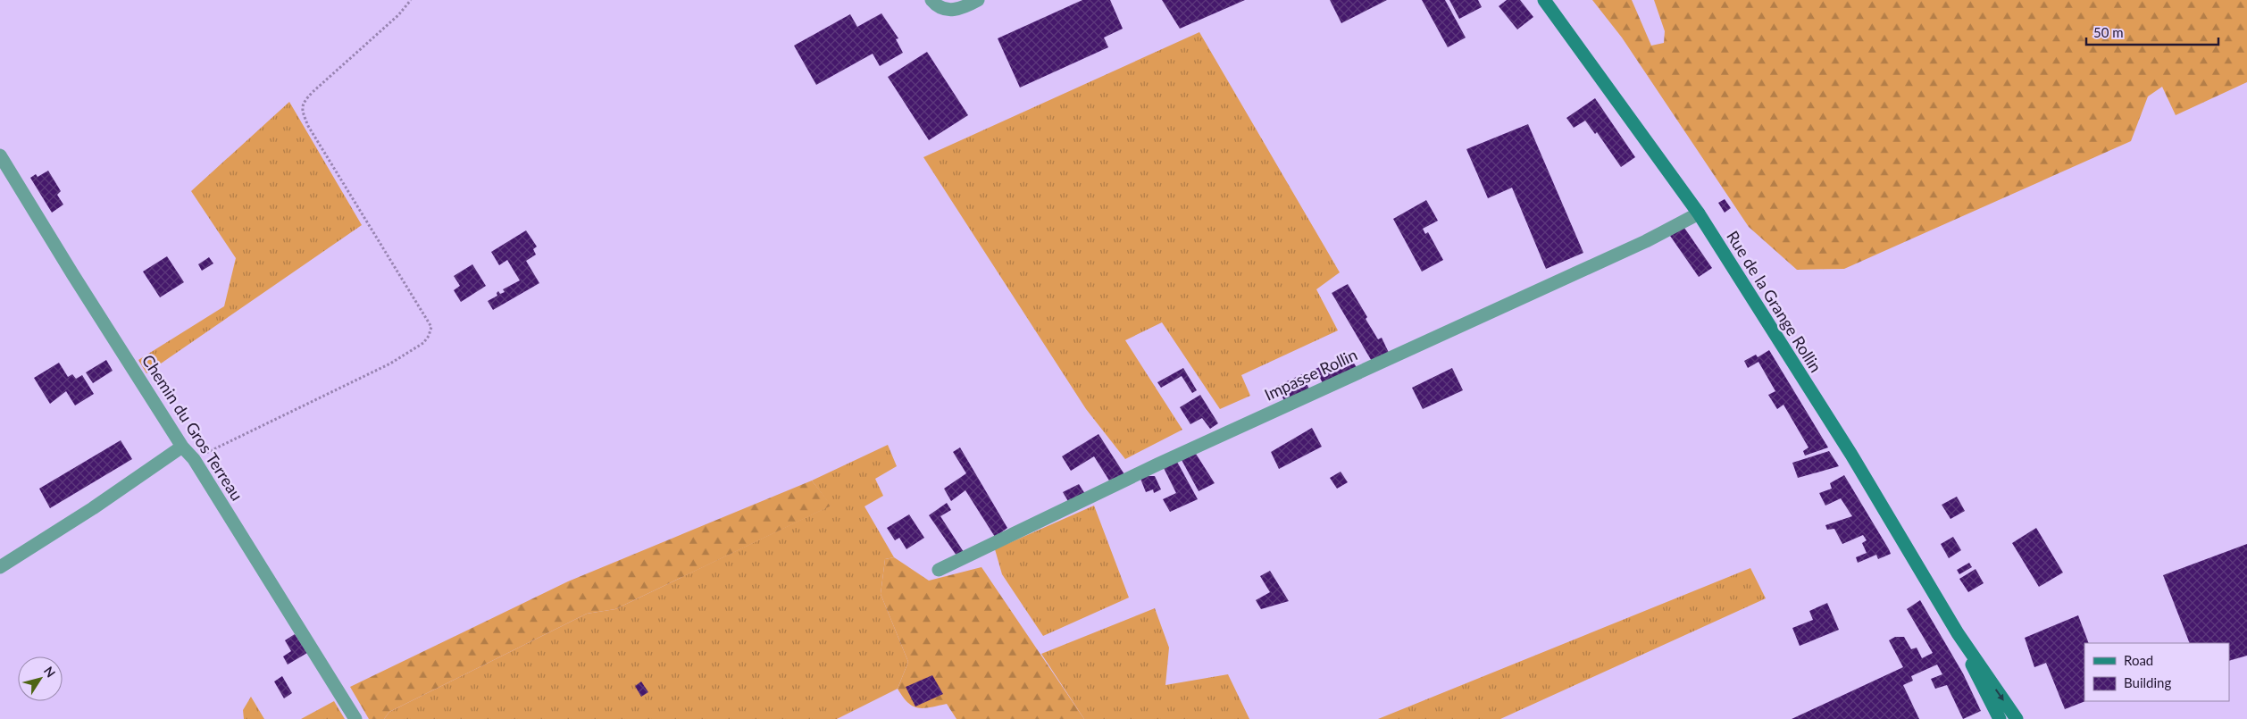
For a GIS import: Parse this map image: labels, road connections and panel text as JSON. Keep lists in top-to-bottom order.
{
  "streets": {
    "main road": ["Rue de la Grange Rollin"],
    "street": ["Impasse Rollin", "Chemin du Gros Terreau"]
  },
  "crossings": [
    ["Rue de la Grange Rollin", "Impasse Rollin"]
  ],
  "legend": ["Road", "Building"],
  "scale_bar": "50 m",
  "north": "top right"
}
